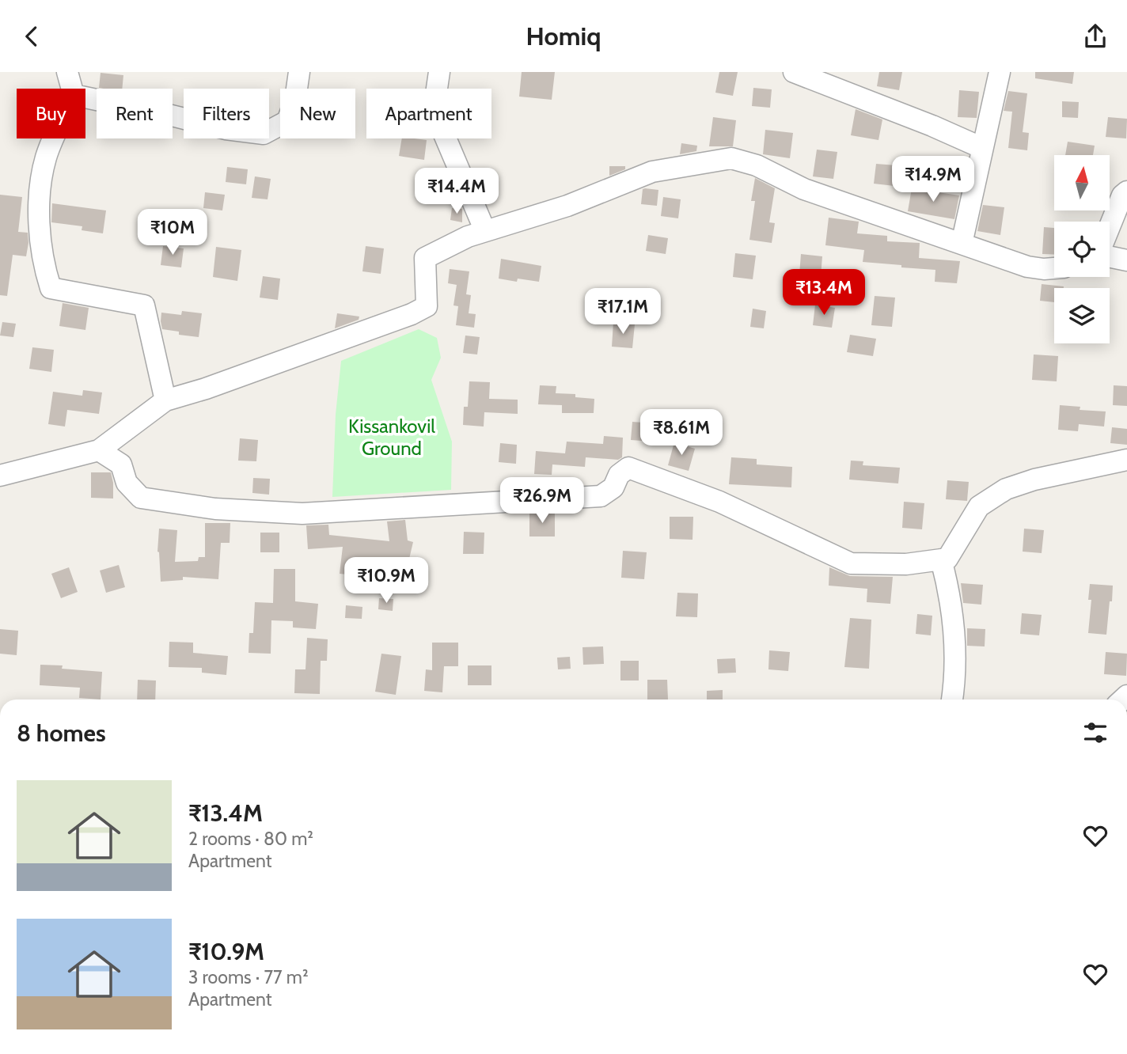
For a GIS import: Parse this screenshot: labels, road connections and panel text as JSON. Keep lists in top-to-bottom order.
{
  "parks": ["Kissankovil Ground"],
  "north": "top",
  "page": {
    "header": "Homiq",
    "chip": [
      "Buy",
      "Rent",
      "Filters",
      "New",
      "Apartment"
    ],
    "price": [
      "₹14.9M",
      "₹14.4M",
      "₹10M",
      "₹13.4M",
      "₹17.1M",
      "₹8.61M",
      "₹26.9M",
      "₹10.9M"
    ],
    "heading": "8 homes",
    "list": [
      {
        "name": "₹13.4M",
        "note": "2 rooms · 80 m² · Apartment"
      },
      {
        "name": "₹10.9M",
        "note": "3 rooms · 77 m² · Apartment"
      }
    ]
  }
}
